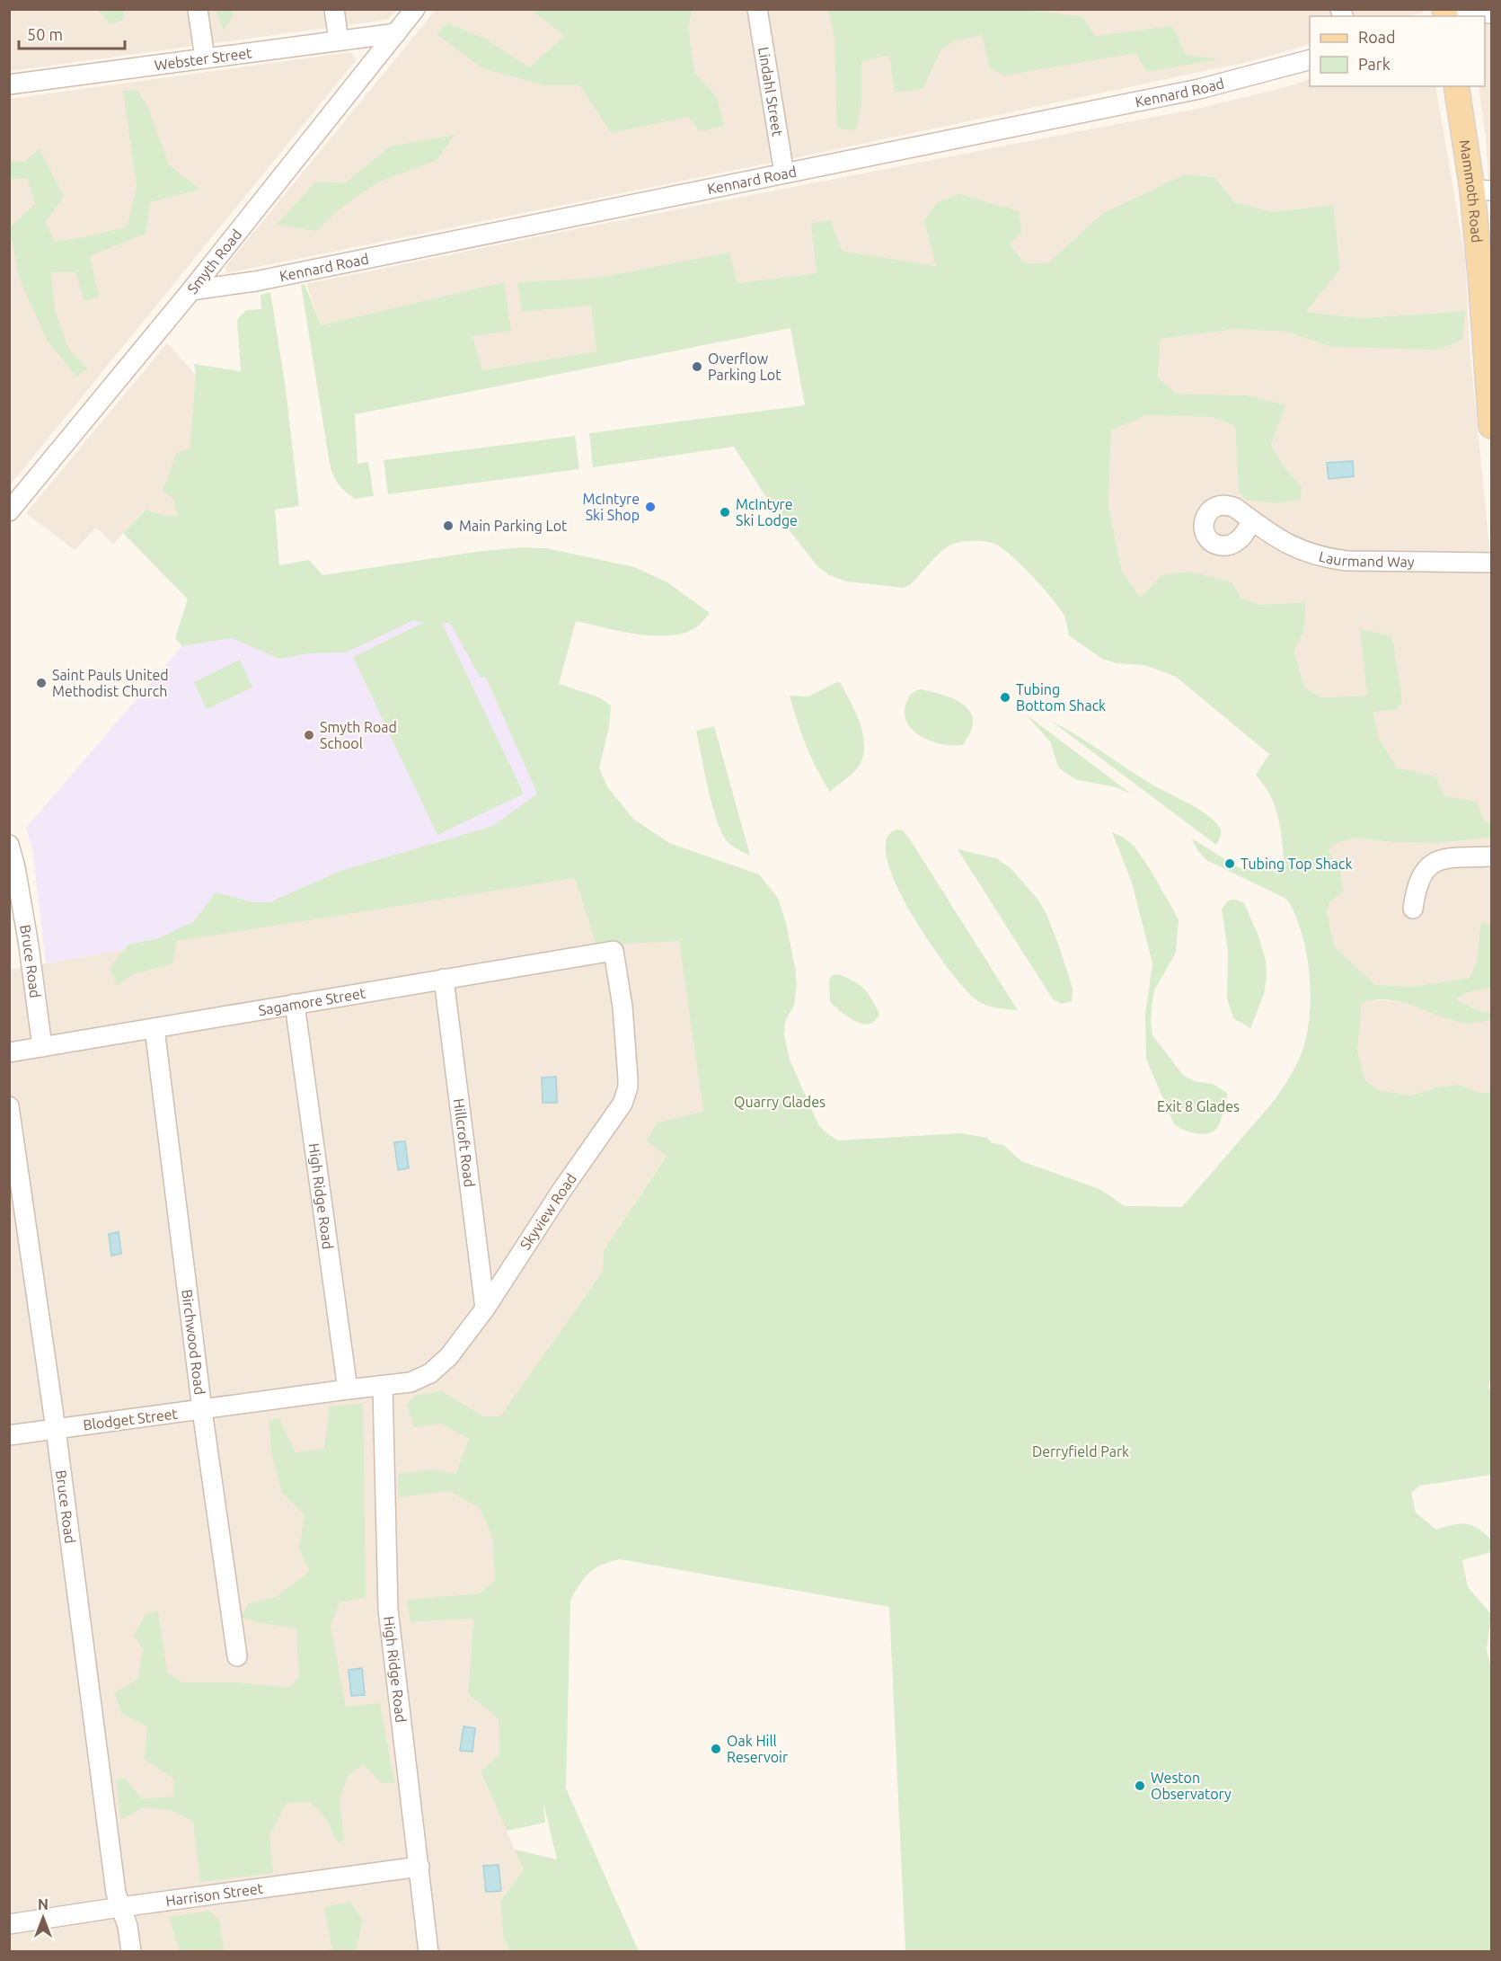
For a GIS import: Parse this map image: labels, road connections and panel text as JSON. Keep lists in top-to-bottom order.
{
  "streets": {
    "main road": ["Mammoth Road"],
    "street": [
      "Webster Street",
      "Lindahl Street",
      "Kennard Road",
      "Smyth Road",
      "Laurmand Way",
      "Bruce Road",
      "Sagamore Street",
      "Hillcroft Road",
      "High Ridge Road",
      "Skyview Road",
      "Birchwood Road",
      "Blodget Street",
      "Harrison Street"
    ]
  },
  "crossings": [
    ["Webster Street", "Smyth Road"],
    ["Lindahl Street", "Kennard Road"],
    ["Kennard Road", "Smyth Road"],
    ["Bruce Road", "Sagamore Street"],
    ["Bruce Road", "Blodget Street"],
    ["Bruce Road", "Harrison Street"],
    ["Sagamore Street", "Hillcroft Road"],
    ["Sagamore Street", "High Ridge Road"],
    ["Sagamore Street", "Skyview Road"],
    ["Sagamore Street", "Birchwood Road"],
    ["Hillcroft Road", "Skyview Road"],
    ["High Ridge Road", "Skyview Road"],
    ["High Ridge Road", "Blodget Street"],
    ["High Ridge Road", "Harrison Street"],
    ["Skyview Road", "Blodget Street"],
    ["Birchwood Road", "Blodget Street"]
  ],
  "parks": ["Quarry Glades", "Exit 8 Glades", "Derryfield Park"],
  "places": [
    "Overflow Parking Lot",
    "McIntyre Ski Shop",
    "McIntyre Ski Lodge",
    "Main Parking Lot",
    "Saint Pauls United Methodist Church",
    "Tubing Bottom Shack",
    "Smyth Road School",
    "Tubing Top Shack",
    "Oak Hill Reservoir",
    "Weston Observatory"
  ],
  "legend": ["Road", "Park"],
  "scale_bar": "50 m",
  "north": "top"
}
